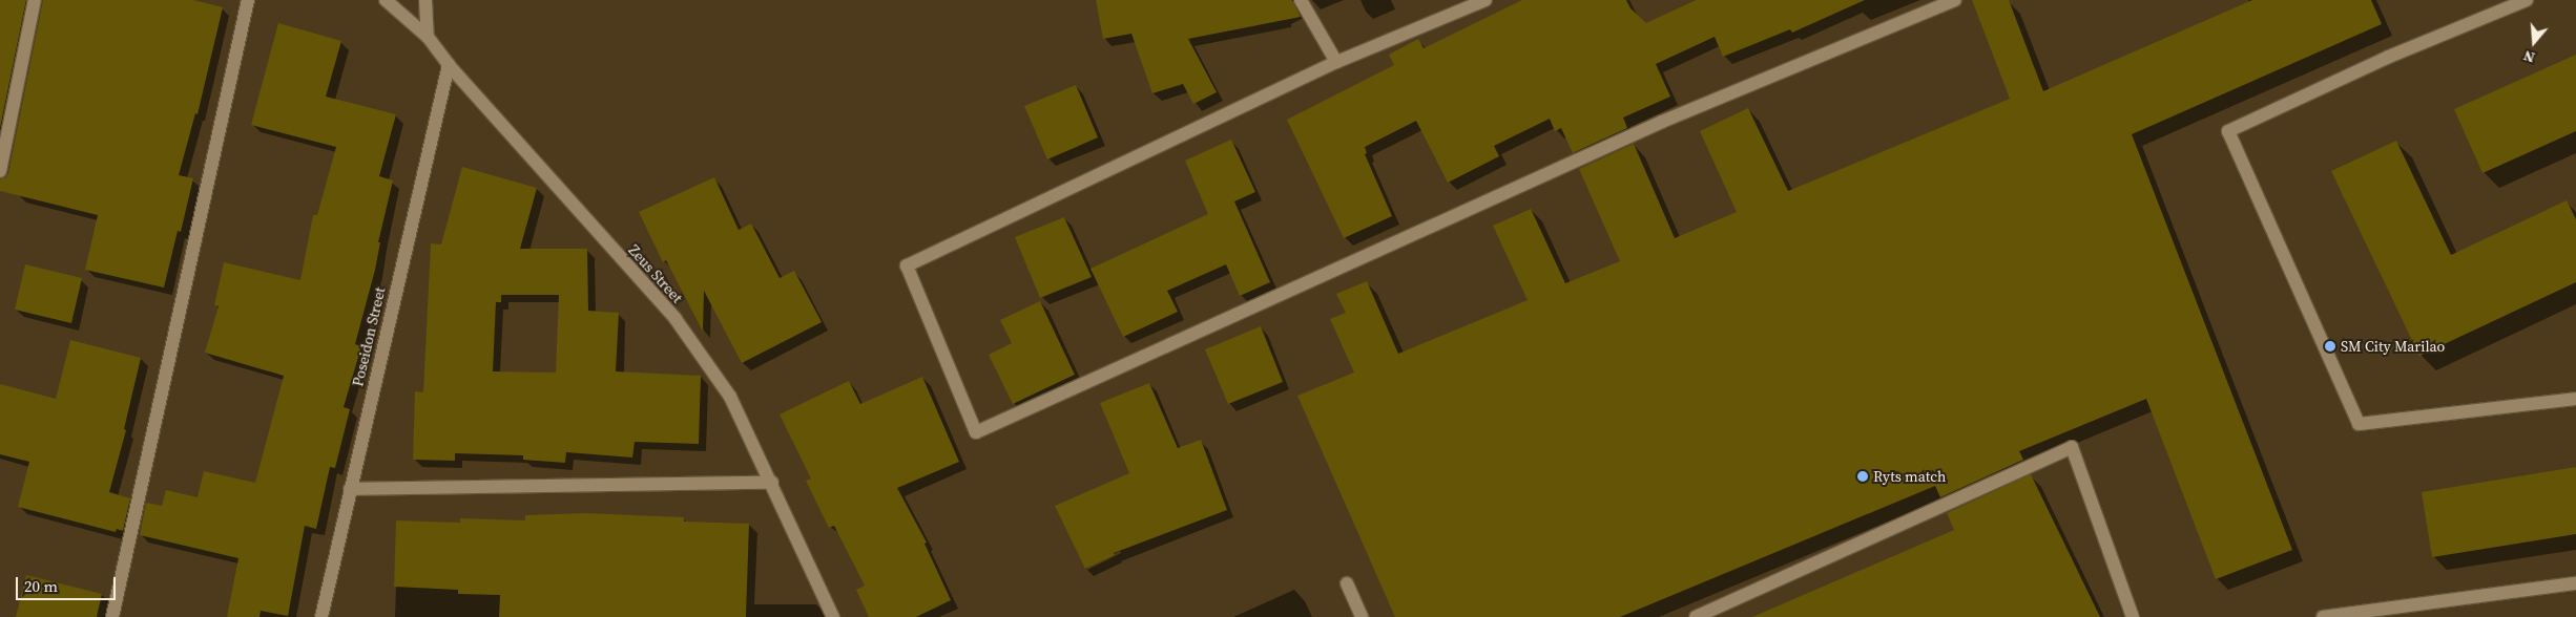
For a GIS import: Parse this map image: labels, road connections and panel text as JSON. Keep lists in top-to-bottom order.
{
  "streets": {
    "street": ["Zeus Street", "Poseidon Street"]
  },
  "crossings": [
    ["Zeus Street", "Poseidon Street"]
  ],
  "places": ["SM City Marilao", "Ryts match"],
  "scale_bar": "20 m",
  "north": "bottom"
}
